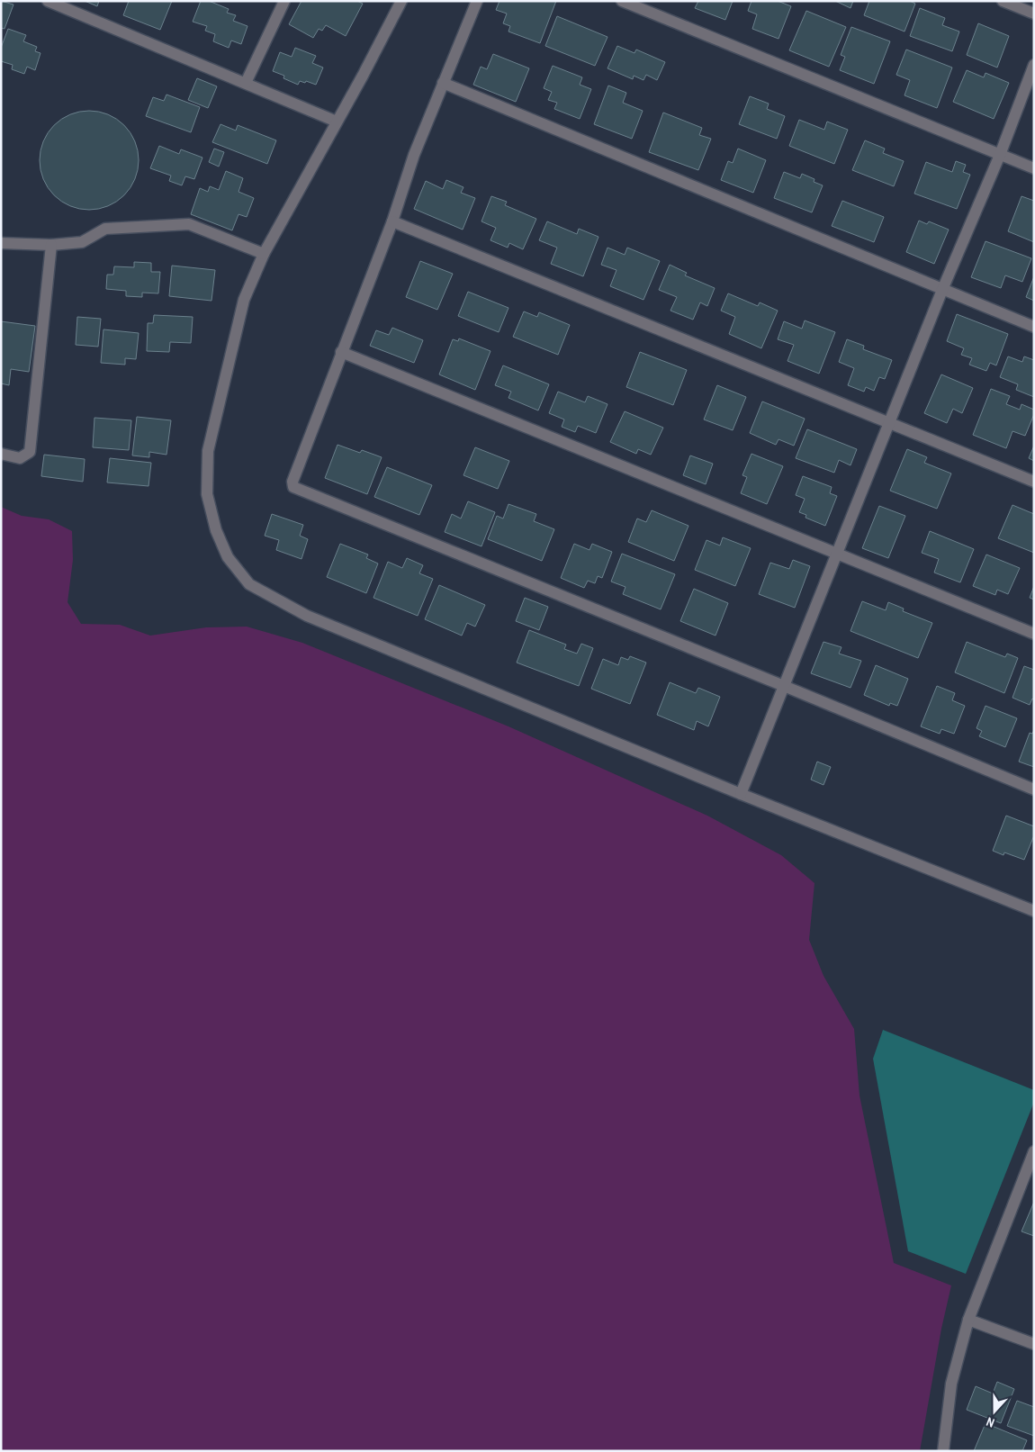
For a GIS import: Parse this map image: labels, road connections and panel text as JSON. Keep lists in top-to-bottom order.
{
  "north": "bottom"
}
